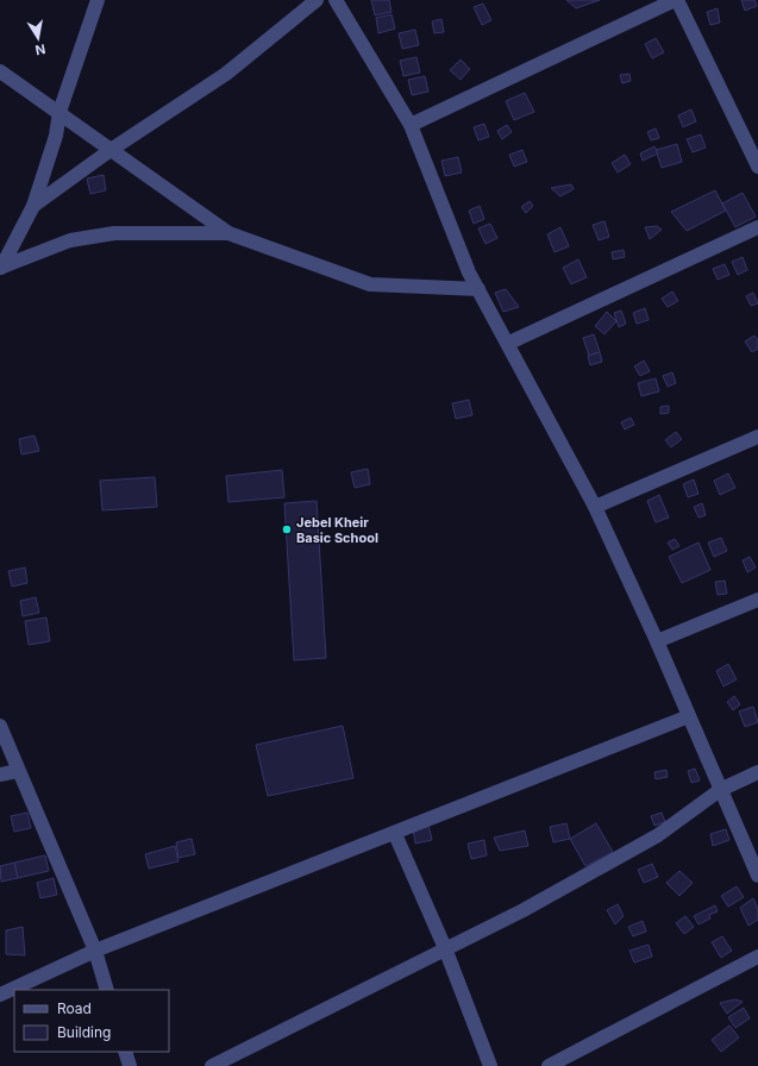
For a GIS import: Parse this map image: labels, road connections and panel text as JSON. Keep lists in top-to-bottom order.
{
  "places": ["Jebel Kheir Basic School"],
  "legend": ["Road", "Building"],
  "north": "bottom"
}
